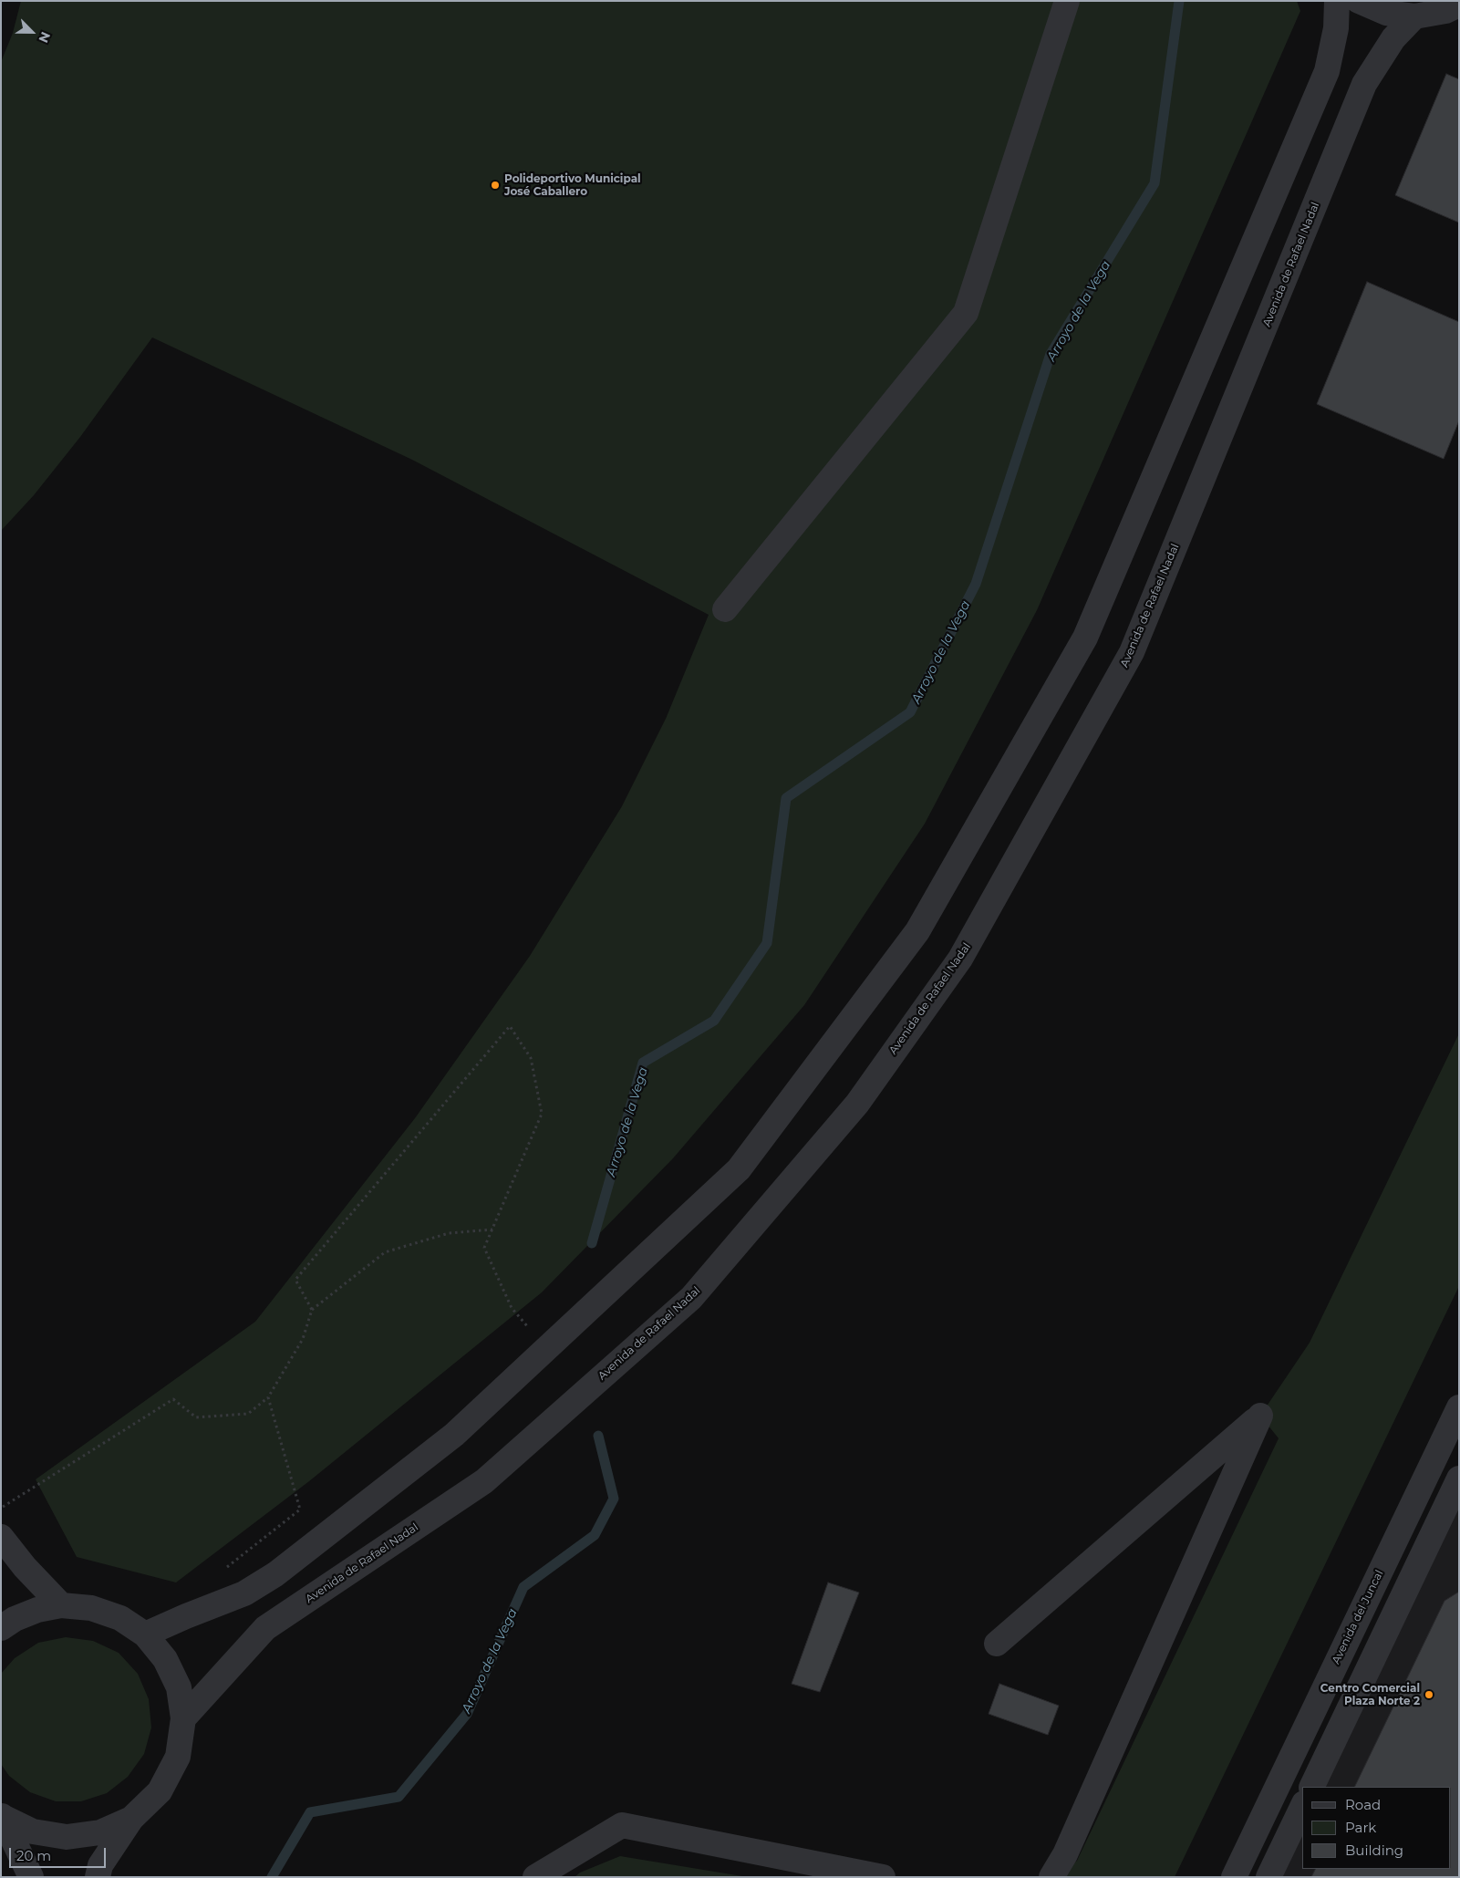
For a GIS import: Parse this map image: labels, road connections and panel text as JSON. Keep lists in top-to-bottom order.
{
  "streets": {
    "street": ["Avenida de Rafael Nadal", "Avenida del Juncal"]
  },
  "water": ["Arroyo de la Vega"],
  "places": ["Polideportivo Municipal José Caballero", "Centro Comercial Plaza Norte 2"],
  "legend": ["Road", "Park", "Building"],
  "scale_bar": "20 m",
  "north": "bottom right"
}
